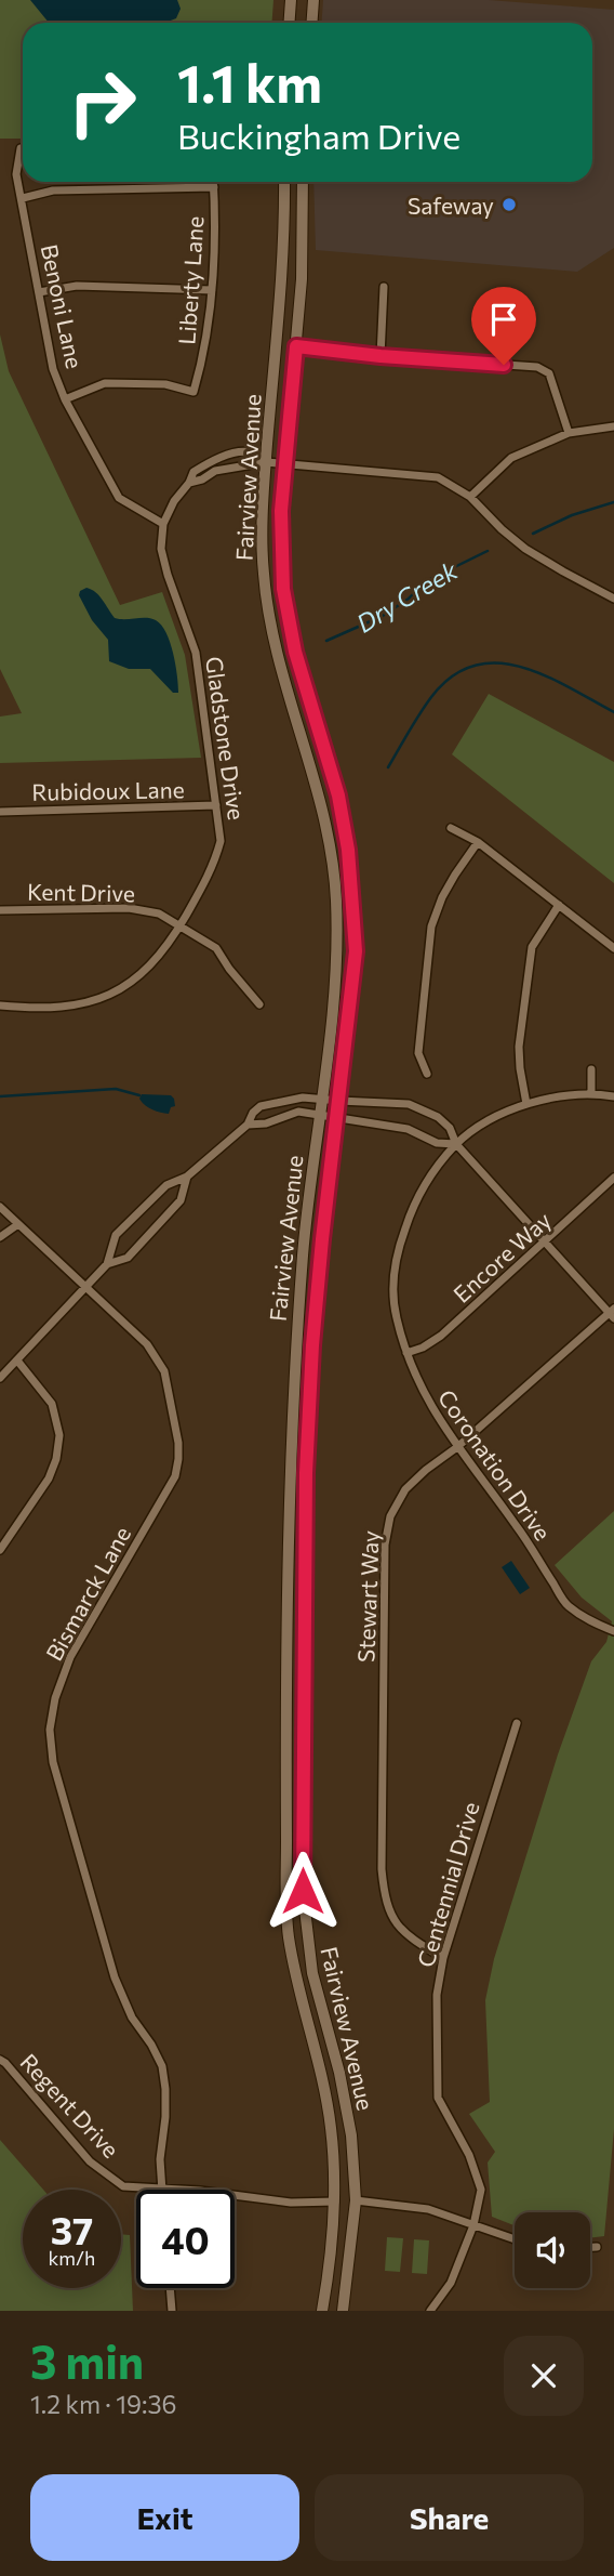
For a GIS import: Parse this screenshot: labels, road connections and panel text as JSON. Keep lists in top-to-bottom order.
{
  "streets": {
    "street": [
      "Liberty Lane",
      "Benoni Lane",
      "Fairview Avenue",
      "Gladstone Drive",
      "Rubidoux Lane",
      "Kent Drive",
      "Encore Way",
      "Coronation Drive",
      "Bismarck Lane",
      "Stewart Way",
      "Centennial Drive",
      "Regent Drive"
    ]
  },
  "crossings": [
    ["Liberty Lane", "Benoni Lane"],
    ["Benoni Lane", "Gladstone Drive"],
    ["Fairview Avenue", "Regent Drive"],
    ["Gladstone Drive", "Rubidoux Lane"],
    ["Gladstone Drive", "Kent Drive"],
    ["Encore Way", "Coronation Drive"],
    ["Coronation Drive", "Stewart Way"],
    ["Bismarck Lane", "Regent Drive"],
    ["Stewart Way", "Centennial Drive"]
  ],
  "water": ["Dry Creek"],
  "places": ["Safeway"],
  "page": {
    "turn": ["1.1 km", "Buckingham Drive"],
    "speed": "37 km/h",
    "limit": "40",
    "heading": ["3 min", "1.2 km · 19:36"],
    "buttons": ["Exit", "Share"]
  }
}
